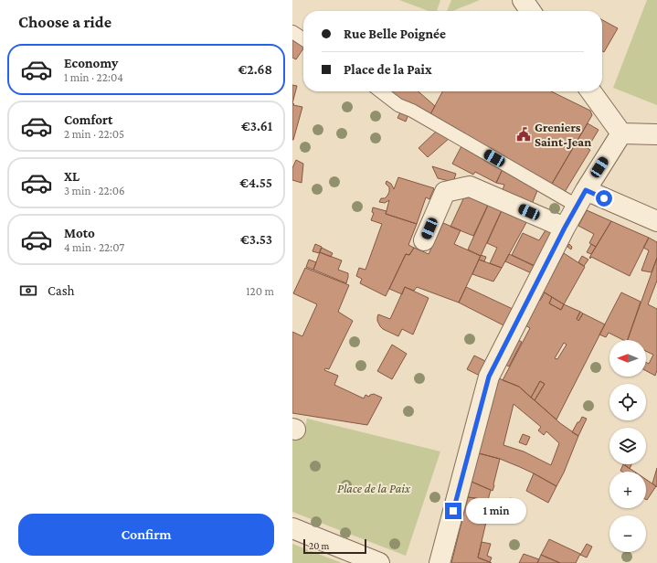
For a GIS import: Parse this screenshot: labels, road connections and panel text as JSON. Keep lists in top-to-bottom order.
{
  "parks": ["Place de la Paix"],
  "places": {
    "public building": ["Greniers Saint-Jean"]
  },
  "scale_bar": "20 m",
  "north": "left",
  "page": {
    "heading": "Choose a ride",
    "banner": ["Rue Belle Poignée", "Place de la Paix"],
    "list": [
      {
        "name": "Economy",
        "note": "1 min · 22:04",
        "value": "€2.68"
      },
      {
        "name": "Comfort",
        "note": "2 min · 22:05",
        "value": "€3.61"
      },
      {
        "name": "XL",
        "note": "3 min · 22:06",
        "value": "€4.55"
      },
      {
        "name": "Moto",
        "note": "4 min · 22:07",
        "value": "€3.53"
      }
    ],
    "pay": ["Cash", "120 m"],
    "map_buttons": ["+", "−"],
    "bubble": "1 min",
    "buttons": "Confirm",
    "scale": "20 m"
  }
}
